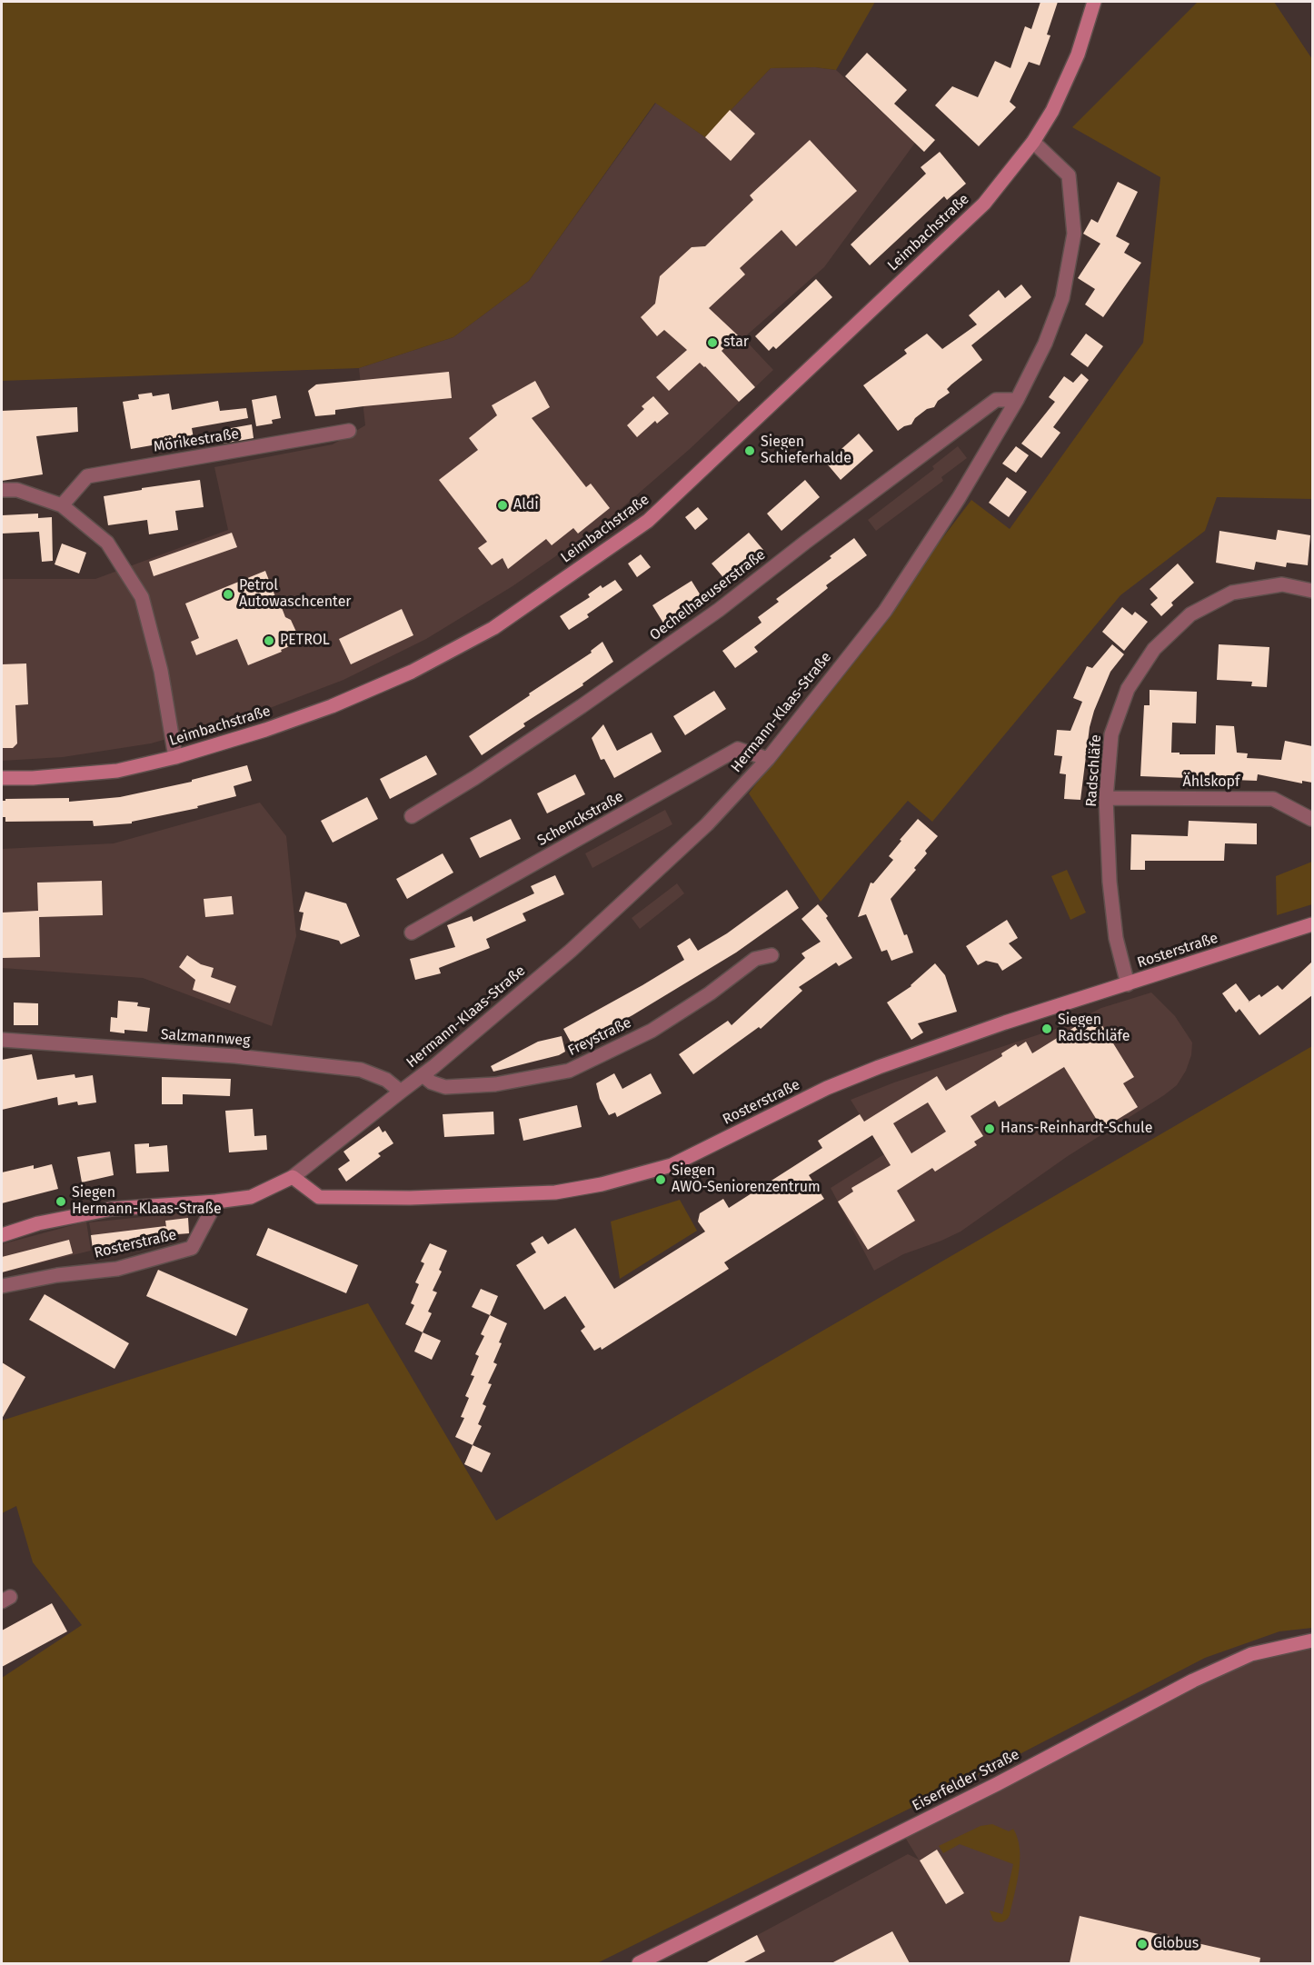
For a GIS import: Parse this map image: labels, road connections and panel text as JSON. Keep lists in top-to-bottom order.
{
  "streets": {
    "main road": ["Leimbachstraße", "Rosterstraße", "Eiserfelder Straße"],
    "street": [
      "Mörikestraße",
      "Oechelhaeuserstraße",
      "Hermann-Klaas-Straße",
      "Radschläfe",
      "Ählskopf",
      "Schenckstraße",
      "Freystraße",
      "Salzmannweg"
    ]
  },
  "crossings": [
    ["Leimbachstraße", "Hermann-Klaas-Straße"],
    ["Oechelhaeuserstraße", "Hermann-Klaas-Straße"],
    ["Hermann-Klaas-Straße", "Schenckstraße"],
    ["Hermann-Klaas-Straße", "Rosterstraße"],
    ["Hermann-Klaas-Straße", "Freystraße"],
    ["Hermann-Klaas-Straße", "Salzmannweg"],
    ["Radschläfe", "Ählskopf"],
    ["Radschläfe", "Rosterstraße"]
  ],
  "places": [
    "star",
    "Siegen Schieferhalde",
    "Aldi",
    "Petrol Autowaschcenter",
    "PETROL",
    "Siegen Radschläfe",
    "Hans-Reinhardt-Schule",
    "Siegen AWO-Seniorenzentrum",
    "Siegen Hermann-Klaas-Straße",
    "Globus"
  ]
}
